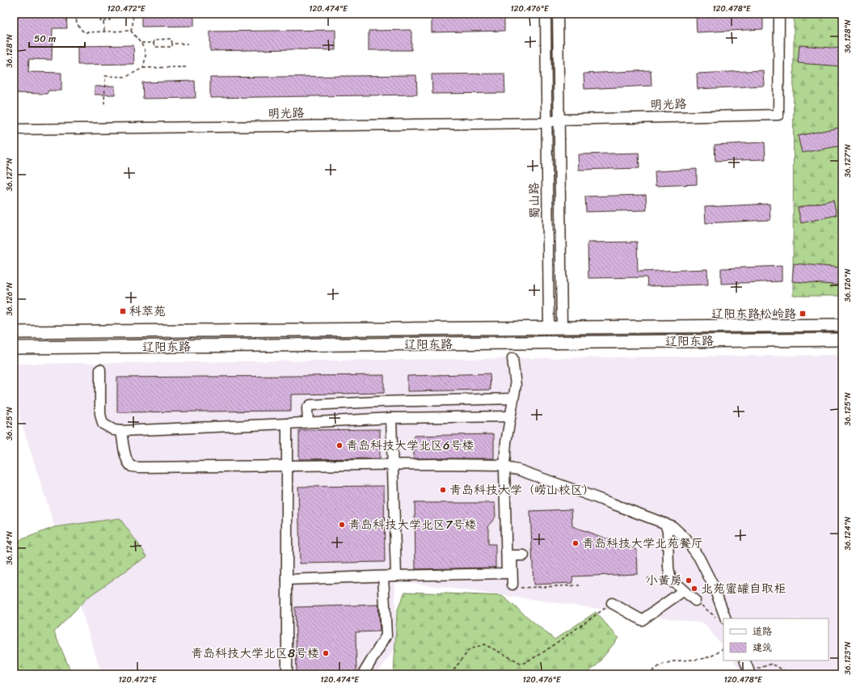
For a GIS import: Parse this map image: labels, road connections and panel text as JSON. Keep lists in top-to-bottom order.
{
  "streets": {
    "main road": ["辽阳东路"],
    "street": ["明光路", "蜀山路"]
  },
  "crossings": [
    ["明光路", "蜀山路"],
    ["蜀山路", "辽阳东路"]
  ],
  "places": {
    "transit": ["科萃苑", "辽阳东路松岭路"],
    "other": [
      "青岛科技大学北区6号楼",
      "青岛科技大学（崂山校区）",
      "青岛科技大学北区7号楼",
      "青岛科技大学北苑餐厅",
      "小黄房",
      "北苑蜜罐自取柜",
      "青岛科技大学北区8号楼"
    ]
  },
  "legend": ["道路", "建筑"],
  "scale_bar": "50 m",
  "coordinates": [
    "120.472°E",
    "120.474°E",
    "120.476°E",
    "120.478°E",
    "36.128°N",
    "36.127°N",
    "36.126°N",
    "36.125°N",
    "36.124°N",
    "36.123°N"
  ]
}
